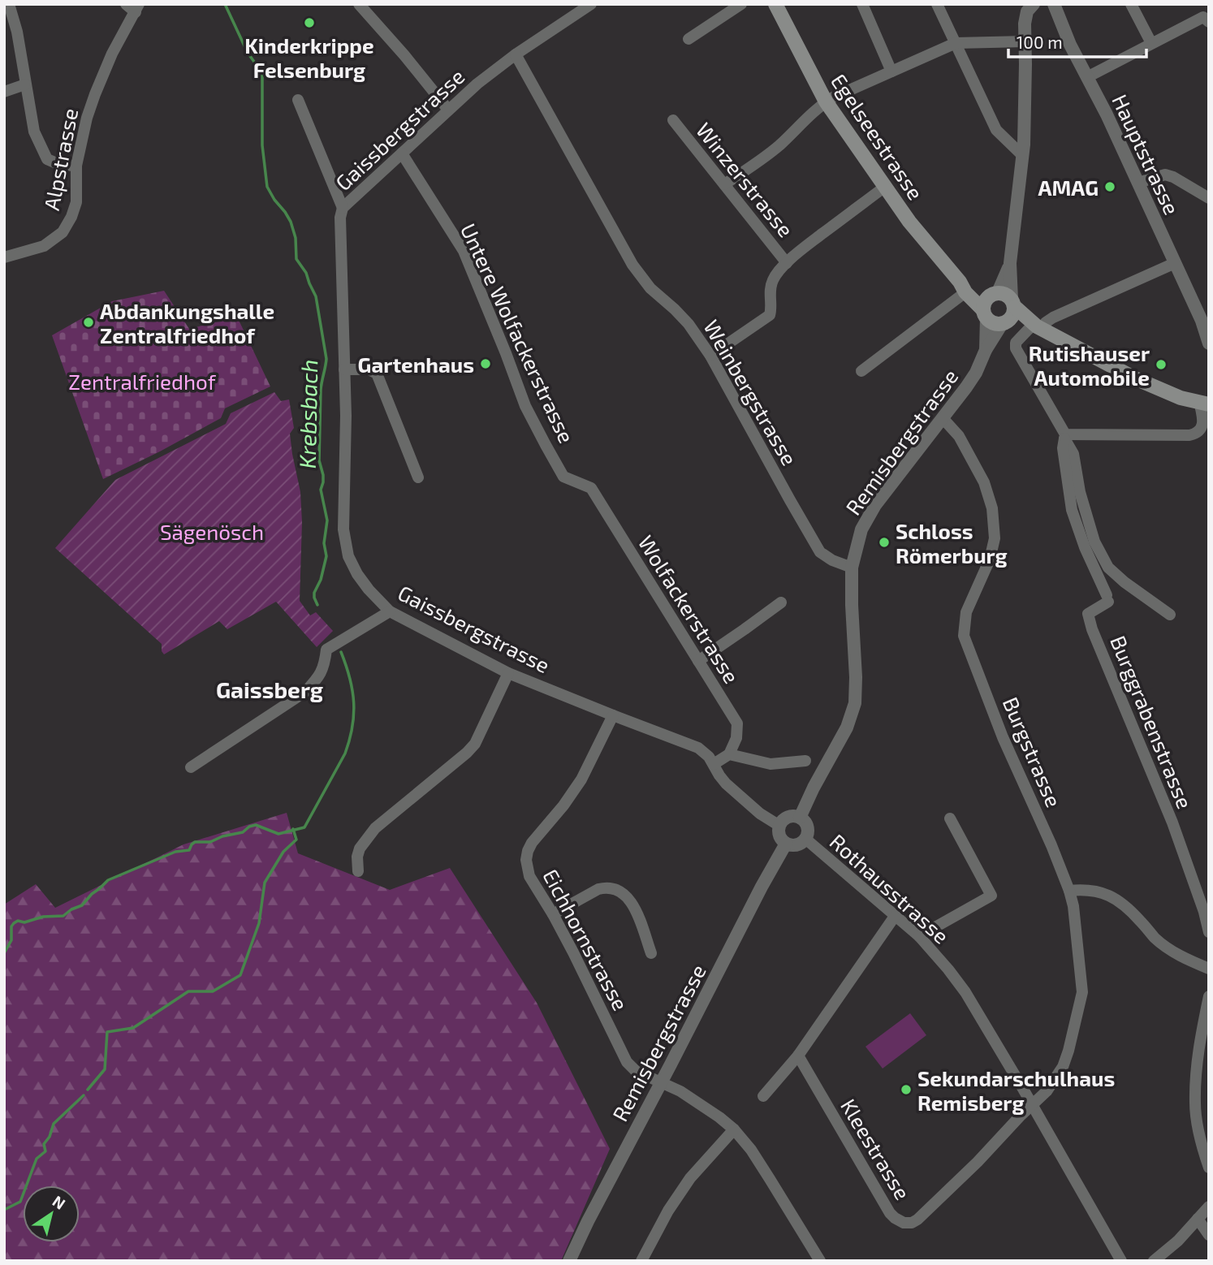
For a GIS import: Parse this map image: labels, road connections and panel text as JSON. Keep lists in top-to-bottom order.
{
  "streets": {
    "main road": ["Egelseestrasse"],
    "street": [
      "Gaissbergstrasse",
      "Hauptstrasse",
      "Alpstrasse",
      "Winzerstrasse",
      "Untere Wolfackerstrasse",
      "Weinbergstrasse",
      "Remisbergstrasse",
      "Wolfackerstrasse",
      "Burggrabenstrasse",
      "Burgstrasse",
      "Rothausstrasse",
      "Eichhornstrasse",
      "Kleestrasse"
    ]
  },
  "crossings": [
    ["Gaissbergstrasse", "Untere Wolfackerstrasse"],
    ["Gaissbergstrasse", "Weinbergstrasse"],
    ["Gaissbergstrasse", "Remisbergstrasse"],
    ["Gaissbergstrasse", "Rothausstrasse"],
    ["Gaissbergstrasse", "Eichhornstrasse"],
    ["Egelseestrasse", "Remisbergstrasse"],
    ["Untere Wolfackerstrasse", "Wolfackerstrasse"],
    ["Weinbergstrasse", "Remisbergstrasse"],
    ["Remisbergstrasse", "Burgstrasse"],
    ["Remisbergstrasse", "Rothausstrasse"],
    ["Remisbergstrasse", "Eichhornstrasse"],
    ["Burgstrasse", "Rothausstrasse"],
    ["Burgstrasse", "Kleestrasse"],
    ["Rothausstrasse", "Kleestrasse"]
  ],
  "districts": ["Gaissberg"],
  "water": ["Krebsbach"],
  "parks": ["Zentralfriedhof", "Sägenösch"],
  "places": [
    "Kinderkrippe Felsenburg",
    "AMAG",
    "Abdankungshalle Zentralfriedhof",
    "Gartenhaus",
    "Rutishauser Automobile",
    "Schloss Römerburg",
    "Sekundarschulhaus Remisberg"
  ],
  "scale_bar": "100 m",
  "north": "top right"
}
